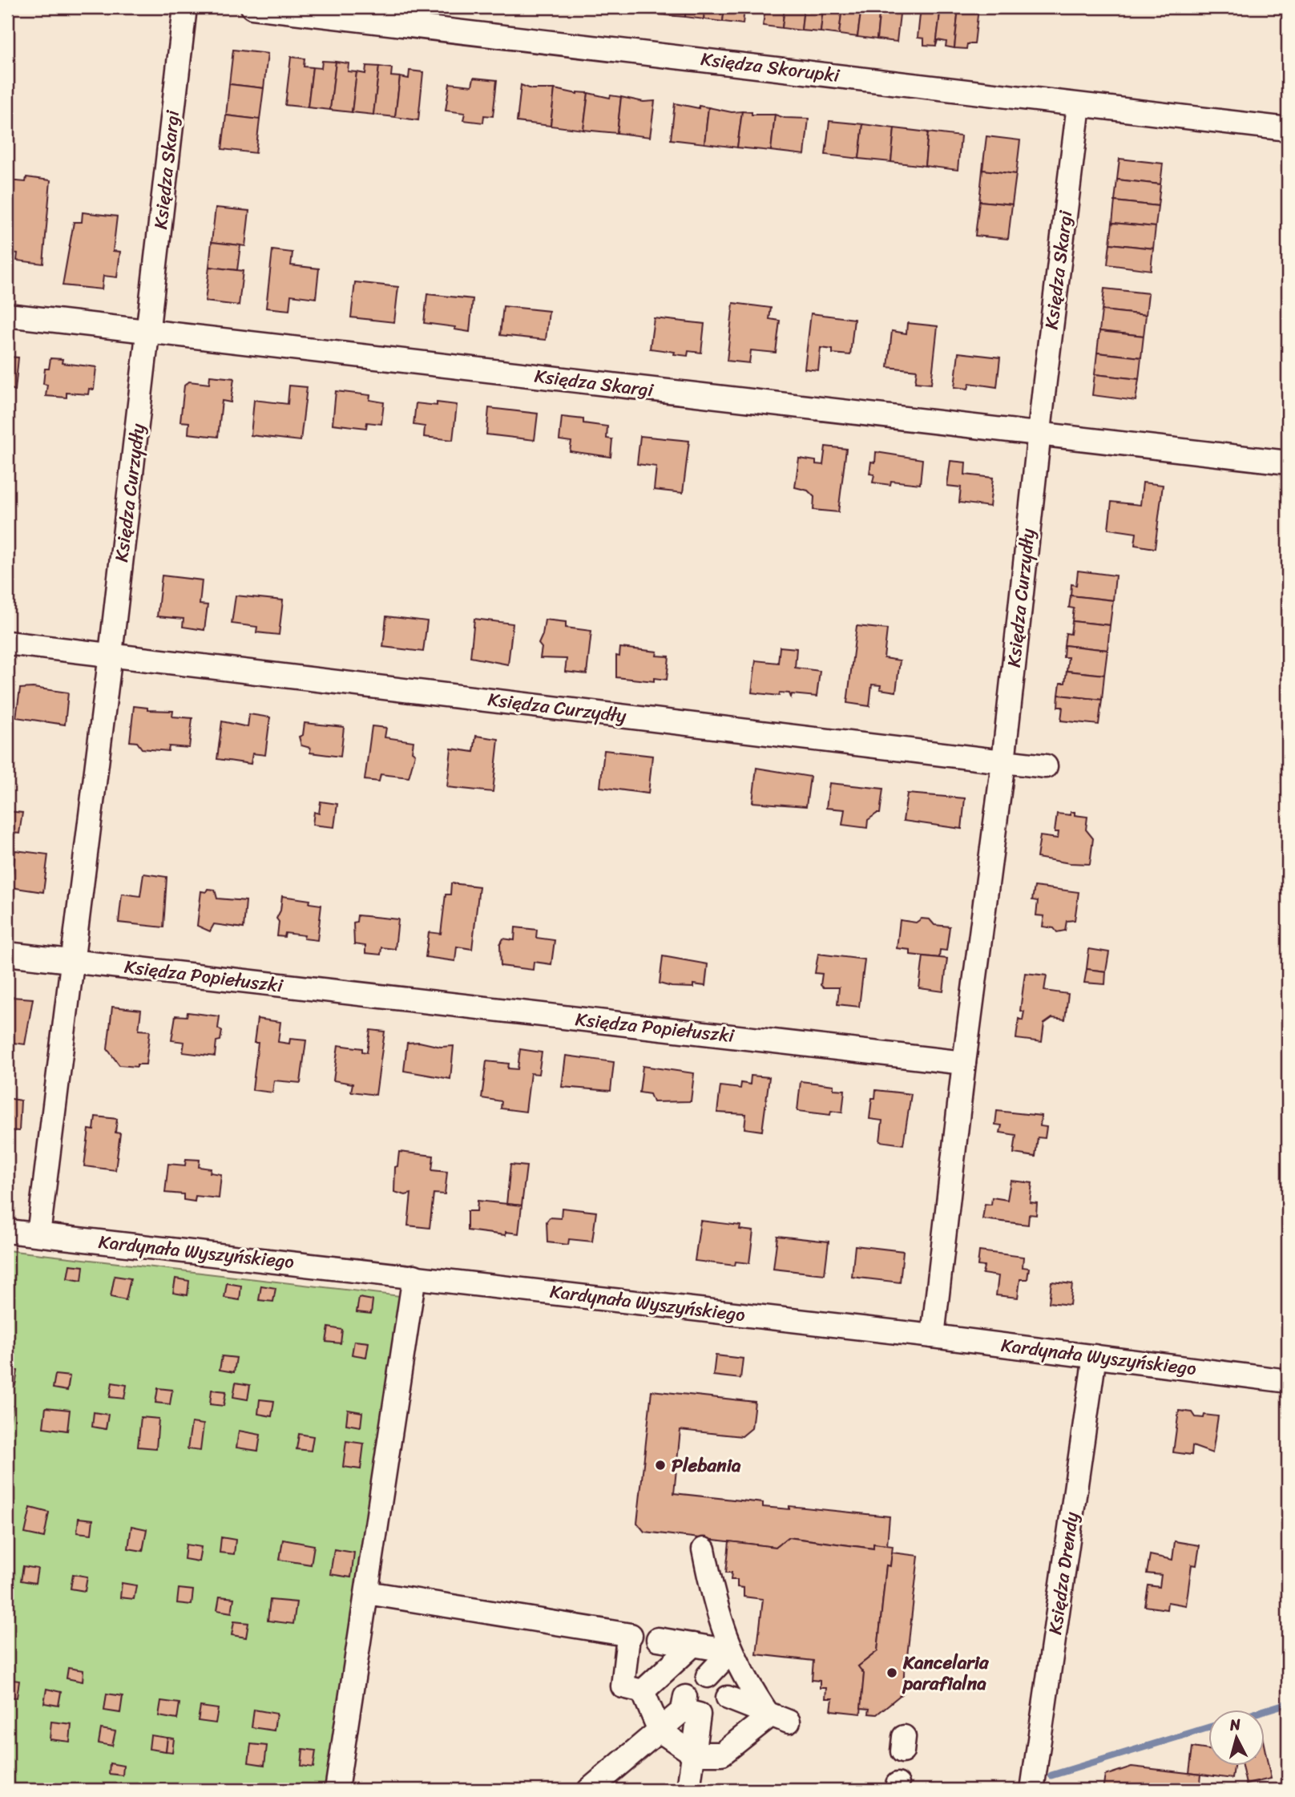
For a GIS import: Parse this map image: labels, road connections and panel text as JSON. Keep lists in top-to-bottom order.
{
  "streets": {
    "street": [
      "Księdza Skorupki",
      "Księdza Skargi",
      "Księdza Curzydły",
      "Księdza Popiełuszki",
      "Kardynała Wyszyńskiego",
      "Księdza Drendy"
    ]
  },
  "crossings": [
    ["Księdza Skorupki", "Księdza Skargi"],
    ["Księdza Skargi", "Księdza Curzydły"],
    ["Księdza Curzydły", "Księdza Popiełuszki"],
    ["Kardynała Wyszyńskiego", "Księdza Drendy"]
  ],
  "places": ["Plebania", "Kancelaria parafialna"],
  "north": "top"
}
